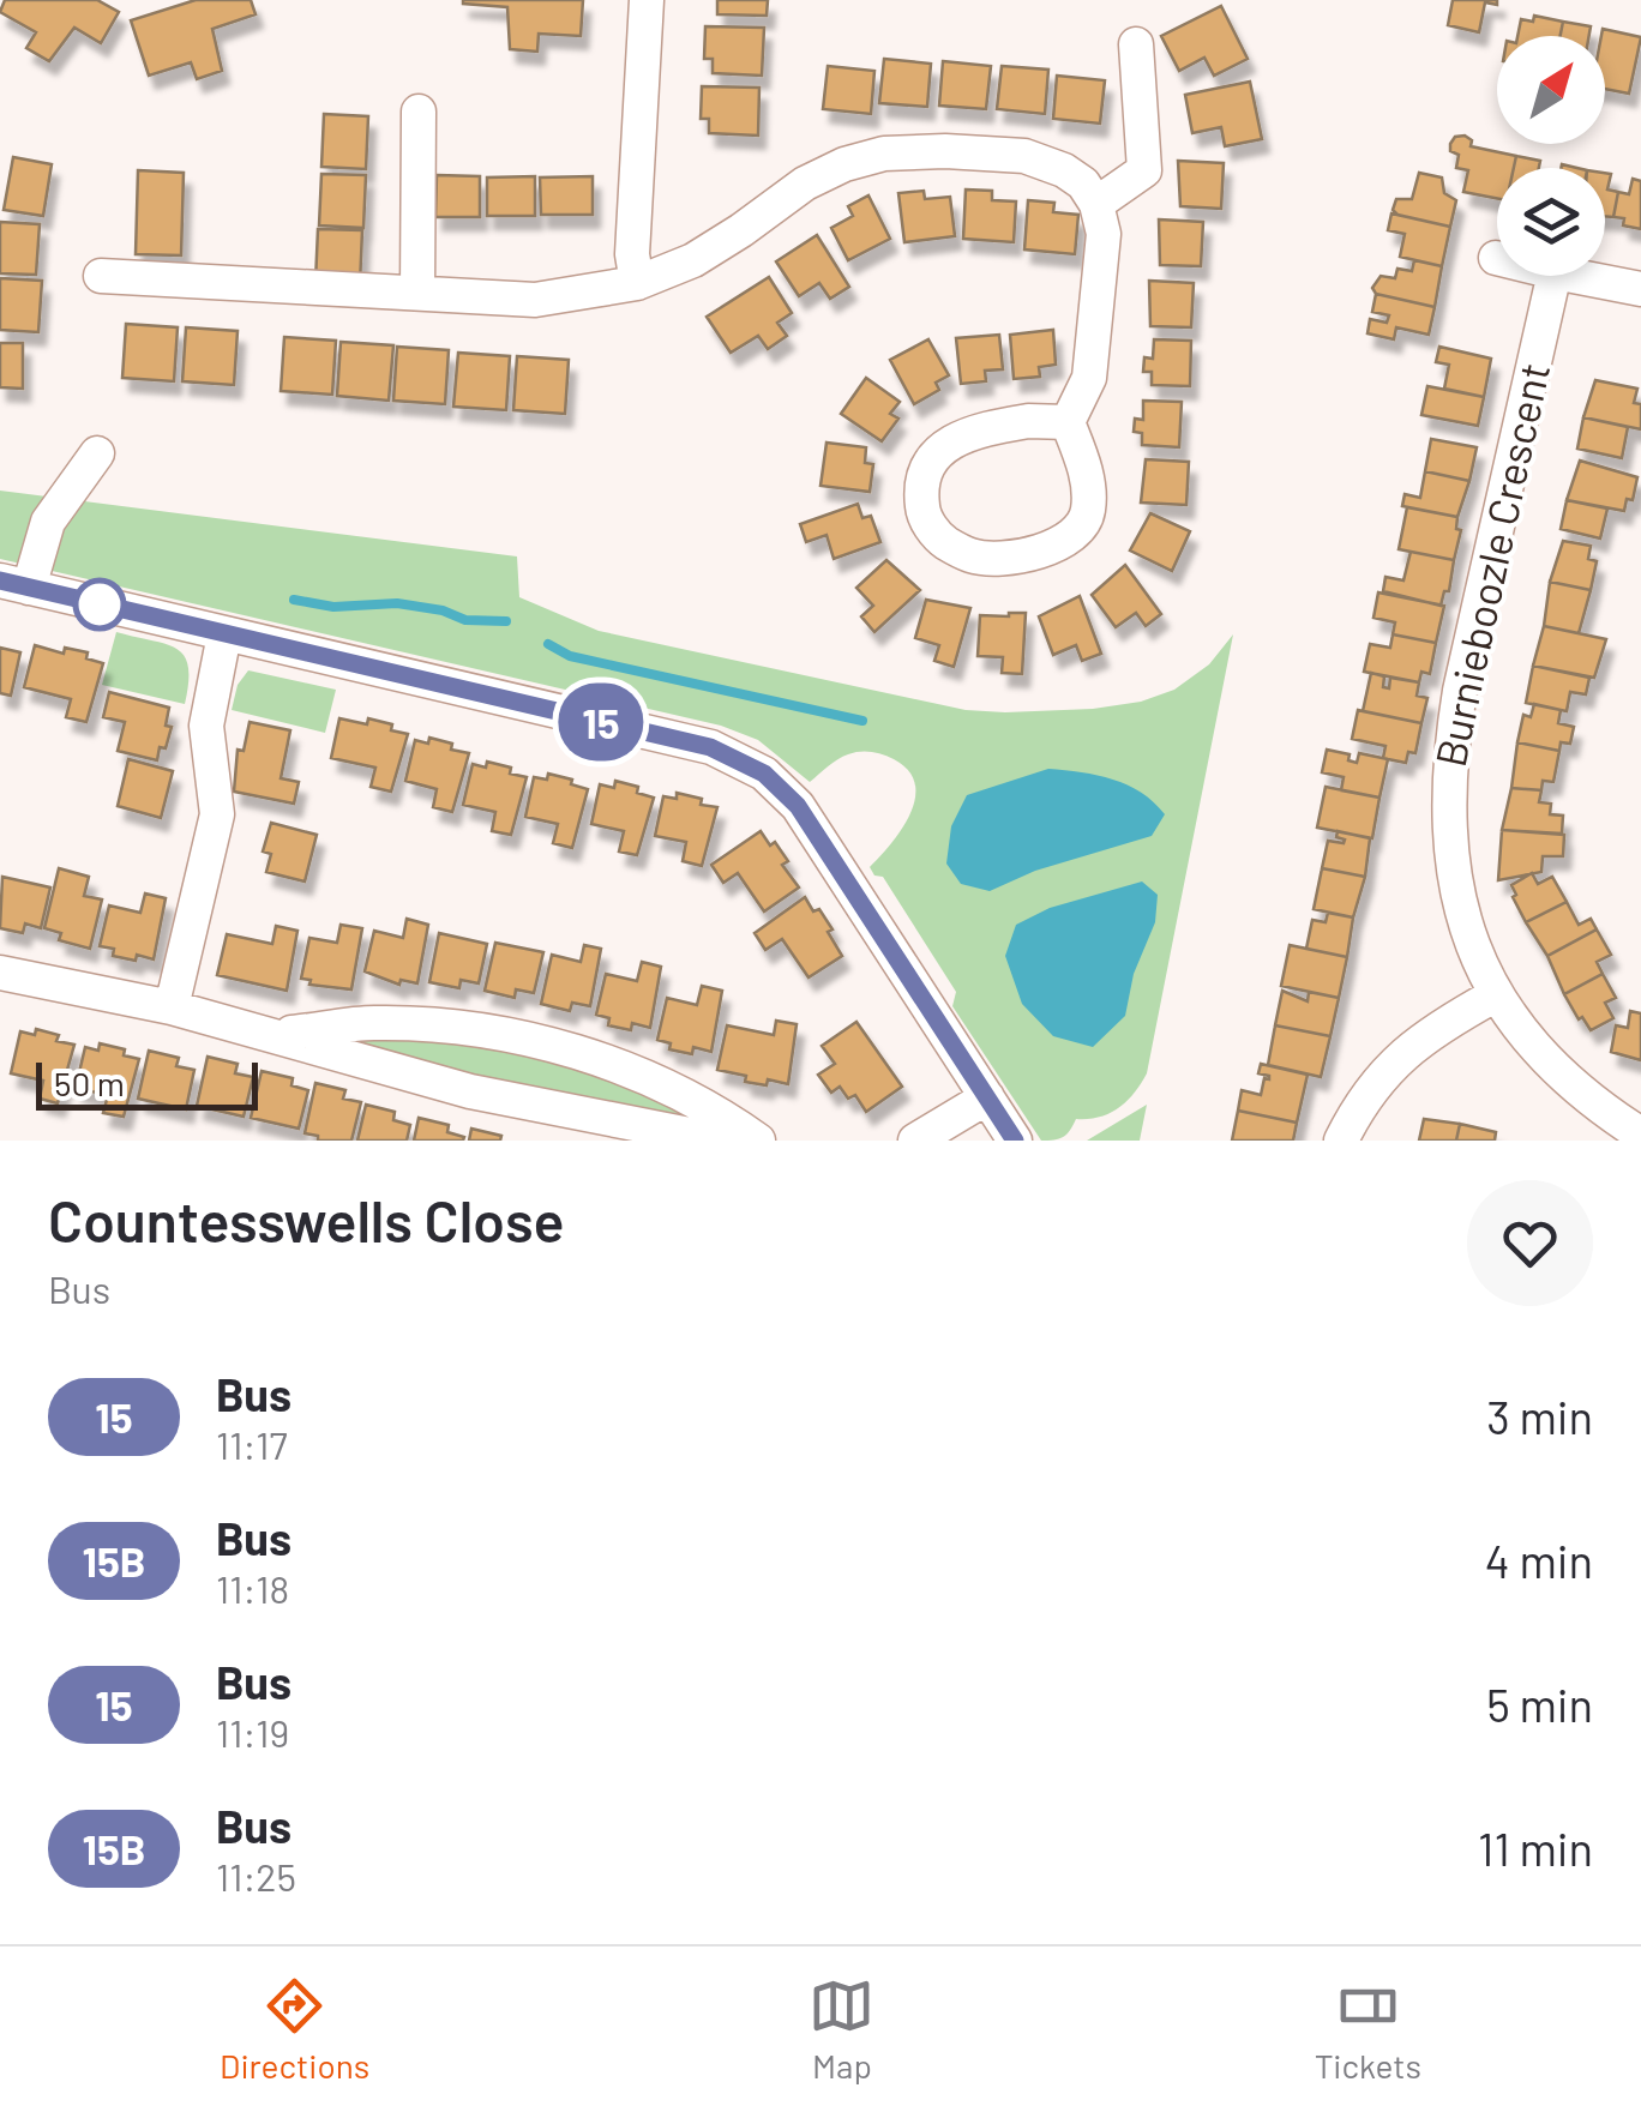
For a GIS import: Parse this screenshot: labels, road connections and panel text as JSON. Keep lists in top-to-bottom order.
{
  "streets": {
    "street": ["Burnieboozle Crescent"]
  },
  "lines": ["bus line 15"],
  "scale_bar": "50 m",
  "north": "top right",
  "page": {
    "on_map": "15",
    "scale": "50 m",
    "heading": ["Countesswells Close", "Bus"],
    "list": [
      {
        "mark": "15",
        "name": "Bus",
        "note": "11:17",
        "value": "3 min"
      },
      {
        "mark": "15B",
        "name": "Bus",
        "note": "11:18",
        "value": "4 min"
      },
      {
        "mark": "15",
        "name": "Bus",
        "note": "11:19",
        "value": "5 min"
      },
      {
        "mark": "15B",
        "name": "Bus",
        "note": "11:25",
        "value": "11 min"
      }
    ],
    "tabs": ["Directions", "Map", "Tickets"]
  }
}
